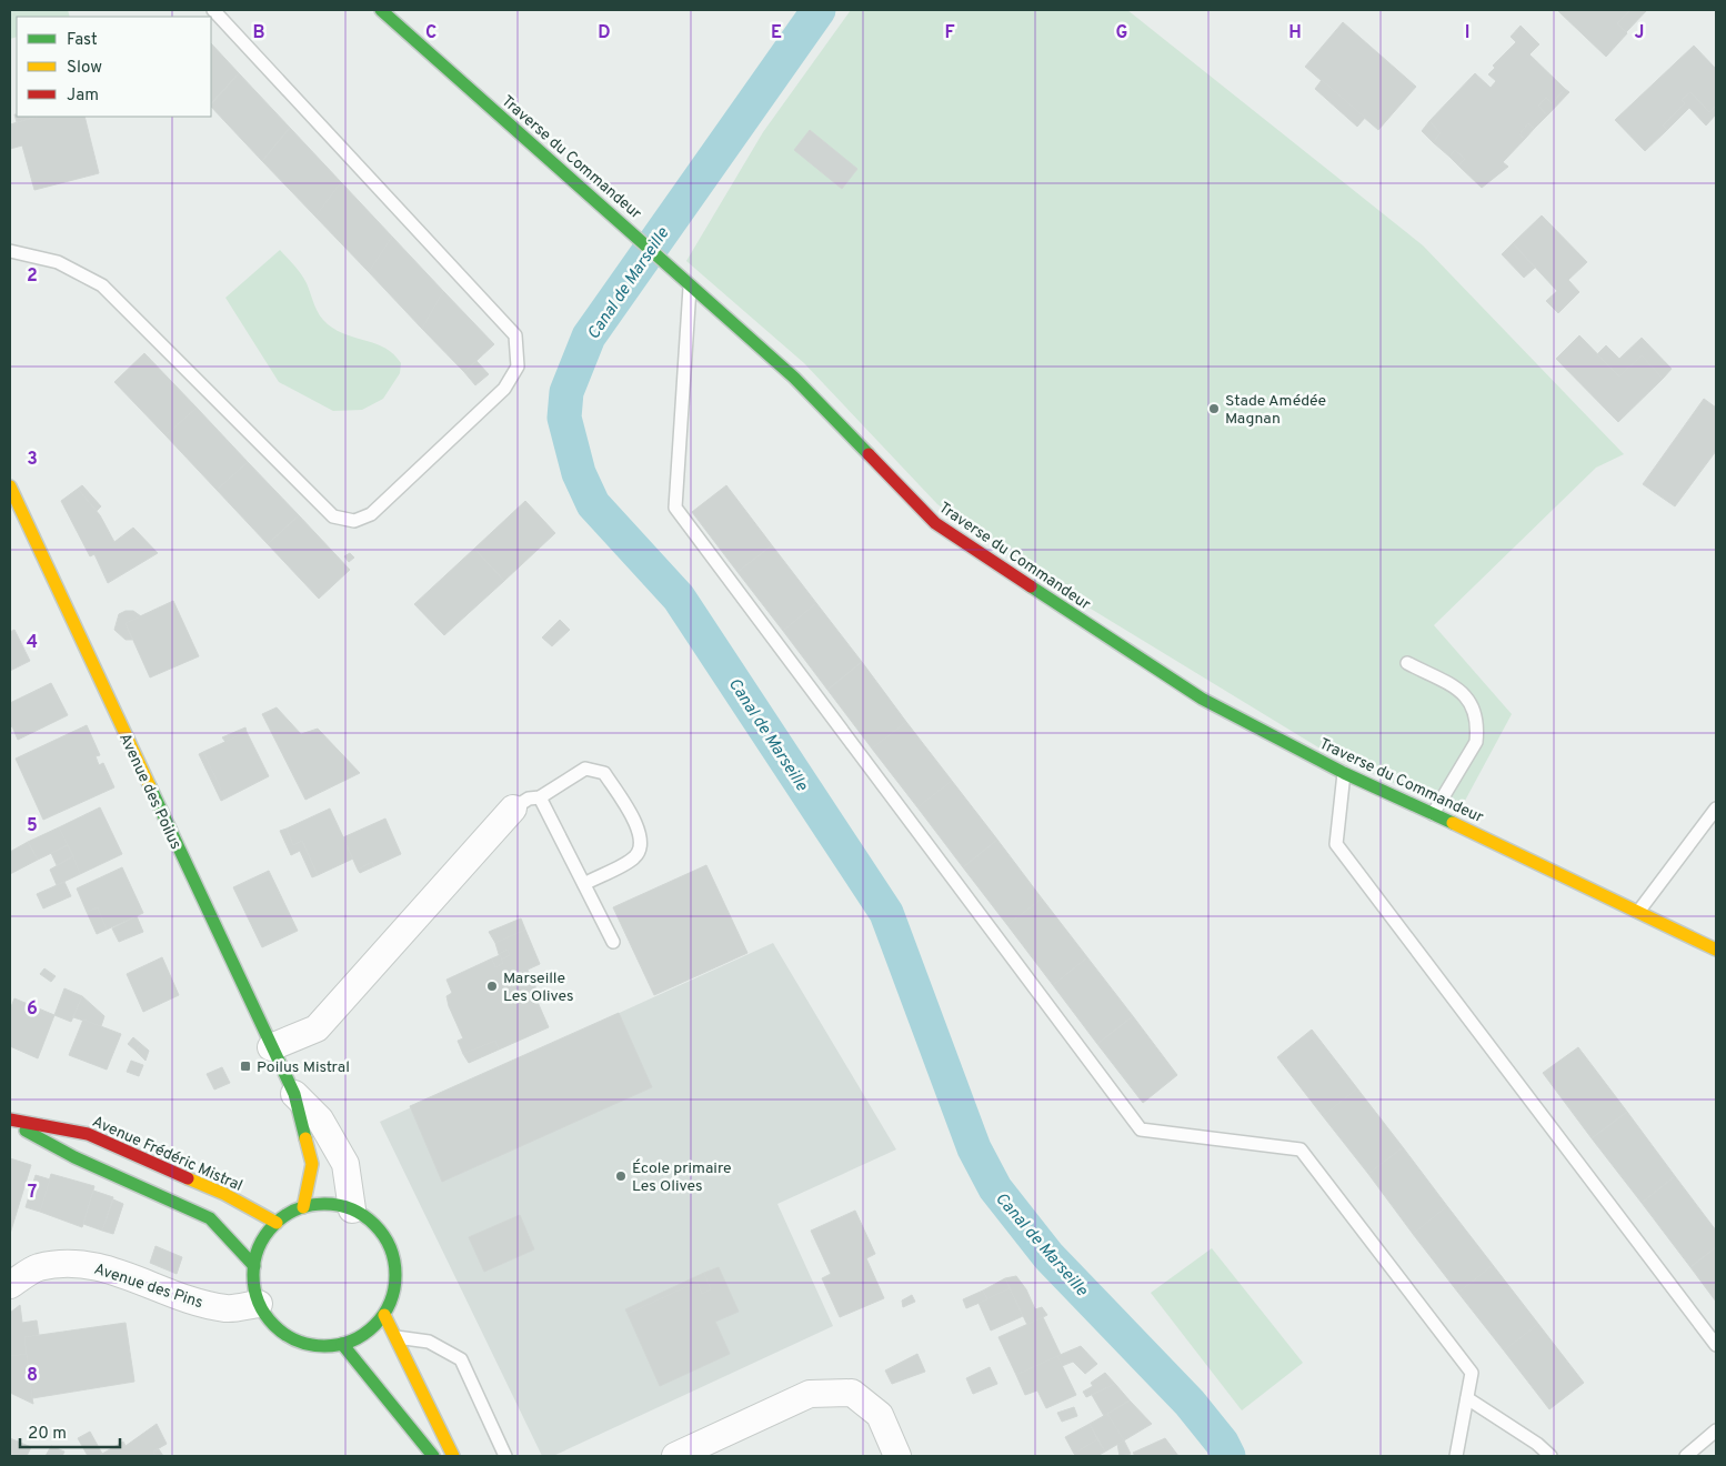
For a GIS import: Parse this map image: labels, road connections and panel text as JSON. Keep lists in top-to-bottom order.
{
  "streets": {
    "street": [
      "Traverse du Commandeur",
      "Avenue des Poilus",
      "Avenue Frédéric Mistral",
      "Avenue des Pins"
    ]
  },
  "crossings": [
    ["Avenue des Poilus", "Avenue Frédéric Mistral"],
    ["Avenue des Poilus", "Avenue des Pins"],
    ["Avenue Frédéric Mistral", "Avenue des Pins"]
  ],
  "water": ["Canal de Marseille"],
  "places": {
    "other": ["Stade Amédée Magnan", "Marseille Les Olives", "École primaire Les Olives"],
    "transit": ["Poilus Mistral"]
  },
  "legend": ["Fast", "Slow", "Jam"],
  "scale_bar": "20 m",
  "grid": {
    "columns": [
      "B",
      "C",
      "D",
      "E",
      "F",
      "G",
      "H",
      "I",
      "J"
    ],
    "rows": [
      "2",
      "3",
      "4",
      "5",
      "6",
      "7",
      "8"
    ]
  }
}
